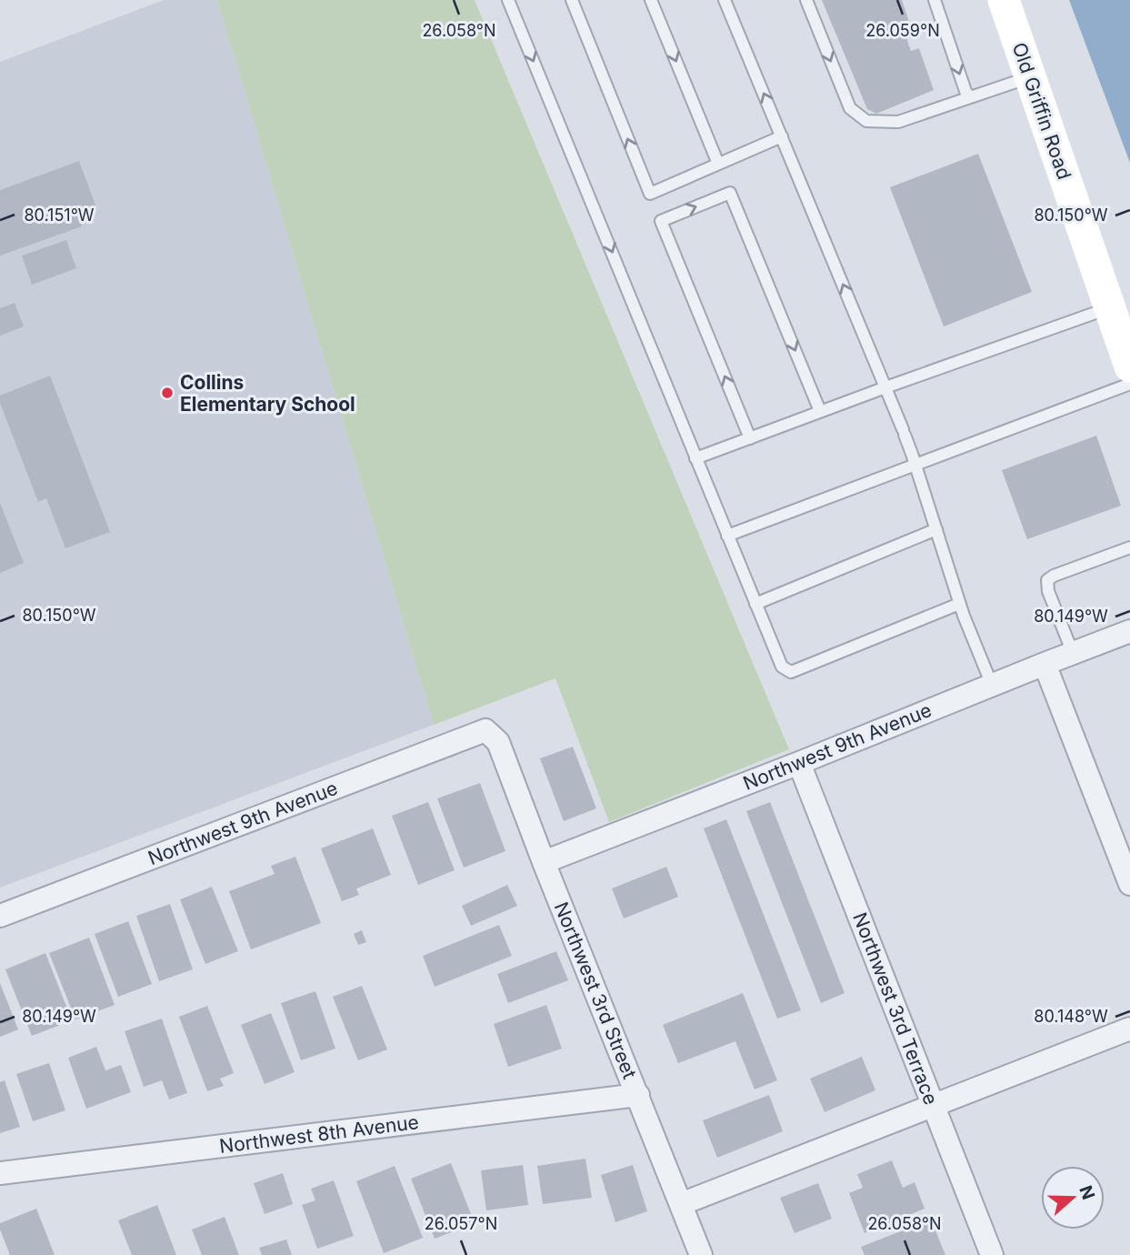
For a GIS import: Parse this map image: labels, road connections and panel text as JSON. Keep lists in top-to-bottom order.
{
  "streets": {
    "street": [
      "Old Griffin Road",
      "Northwest 9th Avenue",
      "Northwest 3rd Street",
      "Northwest 3rd Terrace",
      "Northwest 8th Avenue"
    ]
  },
  "crossings": [
    ["Northwest 9th Avenue", "Northwest 3rd Street"],
    ["Northwest 9th Avenue", "Northwest 3rd Terrace"],
    ["Northwest 3rd Street", "Northwest 8th Avenue"]
  ],
  "places": ["Collins Elementary School"],
  "north": "right",
  "coordinates": [
    "26.058°N",
    "26.059°N",
    "80.151°W",
    "80.150°W",
    "80.149°W",
    "80.148°W",
    "26.057°N"
  ]
}
